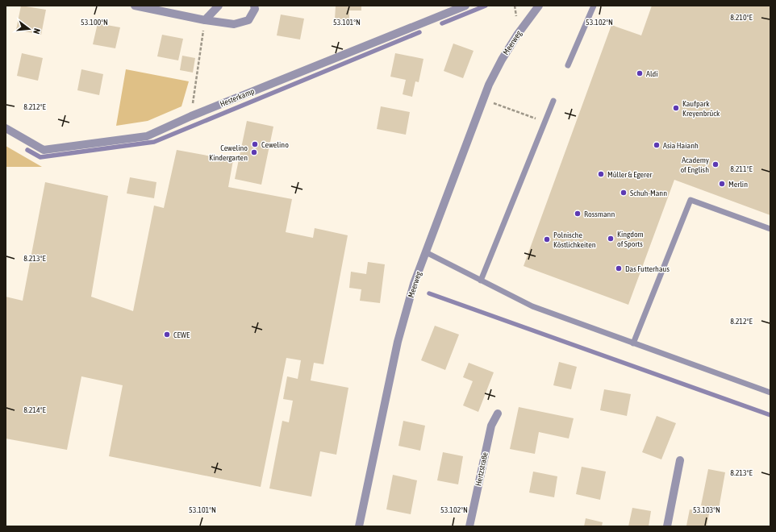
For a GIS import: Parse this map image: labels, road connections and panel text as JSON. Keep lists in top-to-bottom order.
{
  "streets": {
    "street": ["Meerweg", "Hesterkamp", "Hertzstraße"]
  },
  "places": [
    "Aldi",
    "Kaufpark Kreyenbrück",
    "Cewelino",
    "Asia Haianh",
    "Cewelino Kindergarten",
    "Academy of English",
    "Müller & Egerer",
    "Merlin",
    "Schuh-Mann",
    "Rossmann",
    "Kingdom of Sports",
    "Polnische Köstlichkeiten",
    "Das Futterhaus",
    "CEWE"
  ],
  "north": "right",
  "coordinates": [
    "8.210°E",
    "53.100°N",
    "53.101°N",
    "53.102°N",
    "8.212°E",
    "8.211°E",
    "8.213°E",
    "8.214°E",
    "53.103°N"
  ]
}
